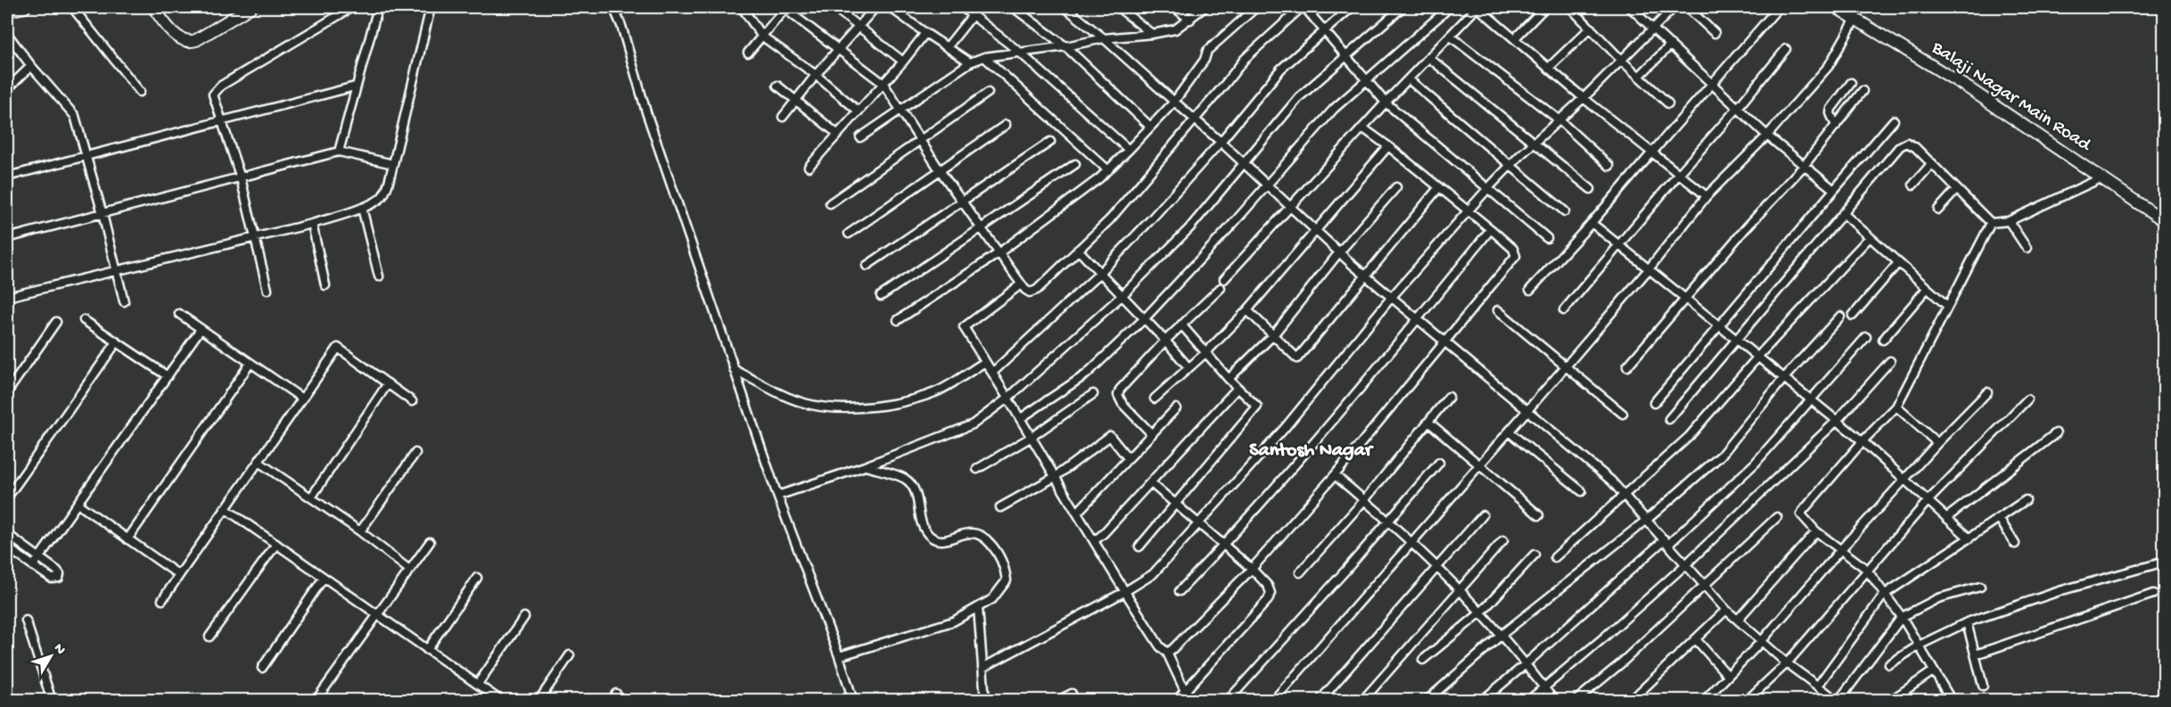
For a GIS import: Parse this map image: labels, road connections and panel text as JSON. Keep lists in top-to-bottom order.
{
  "streets": {
    "street": ["Balaji Nagar Main Road"]
  },
  "districts": ["Santosh Nagar"],
  "north": "top right"
}
